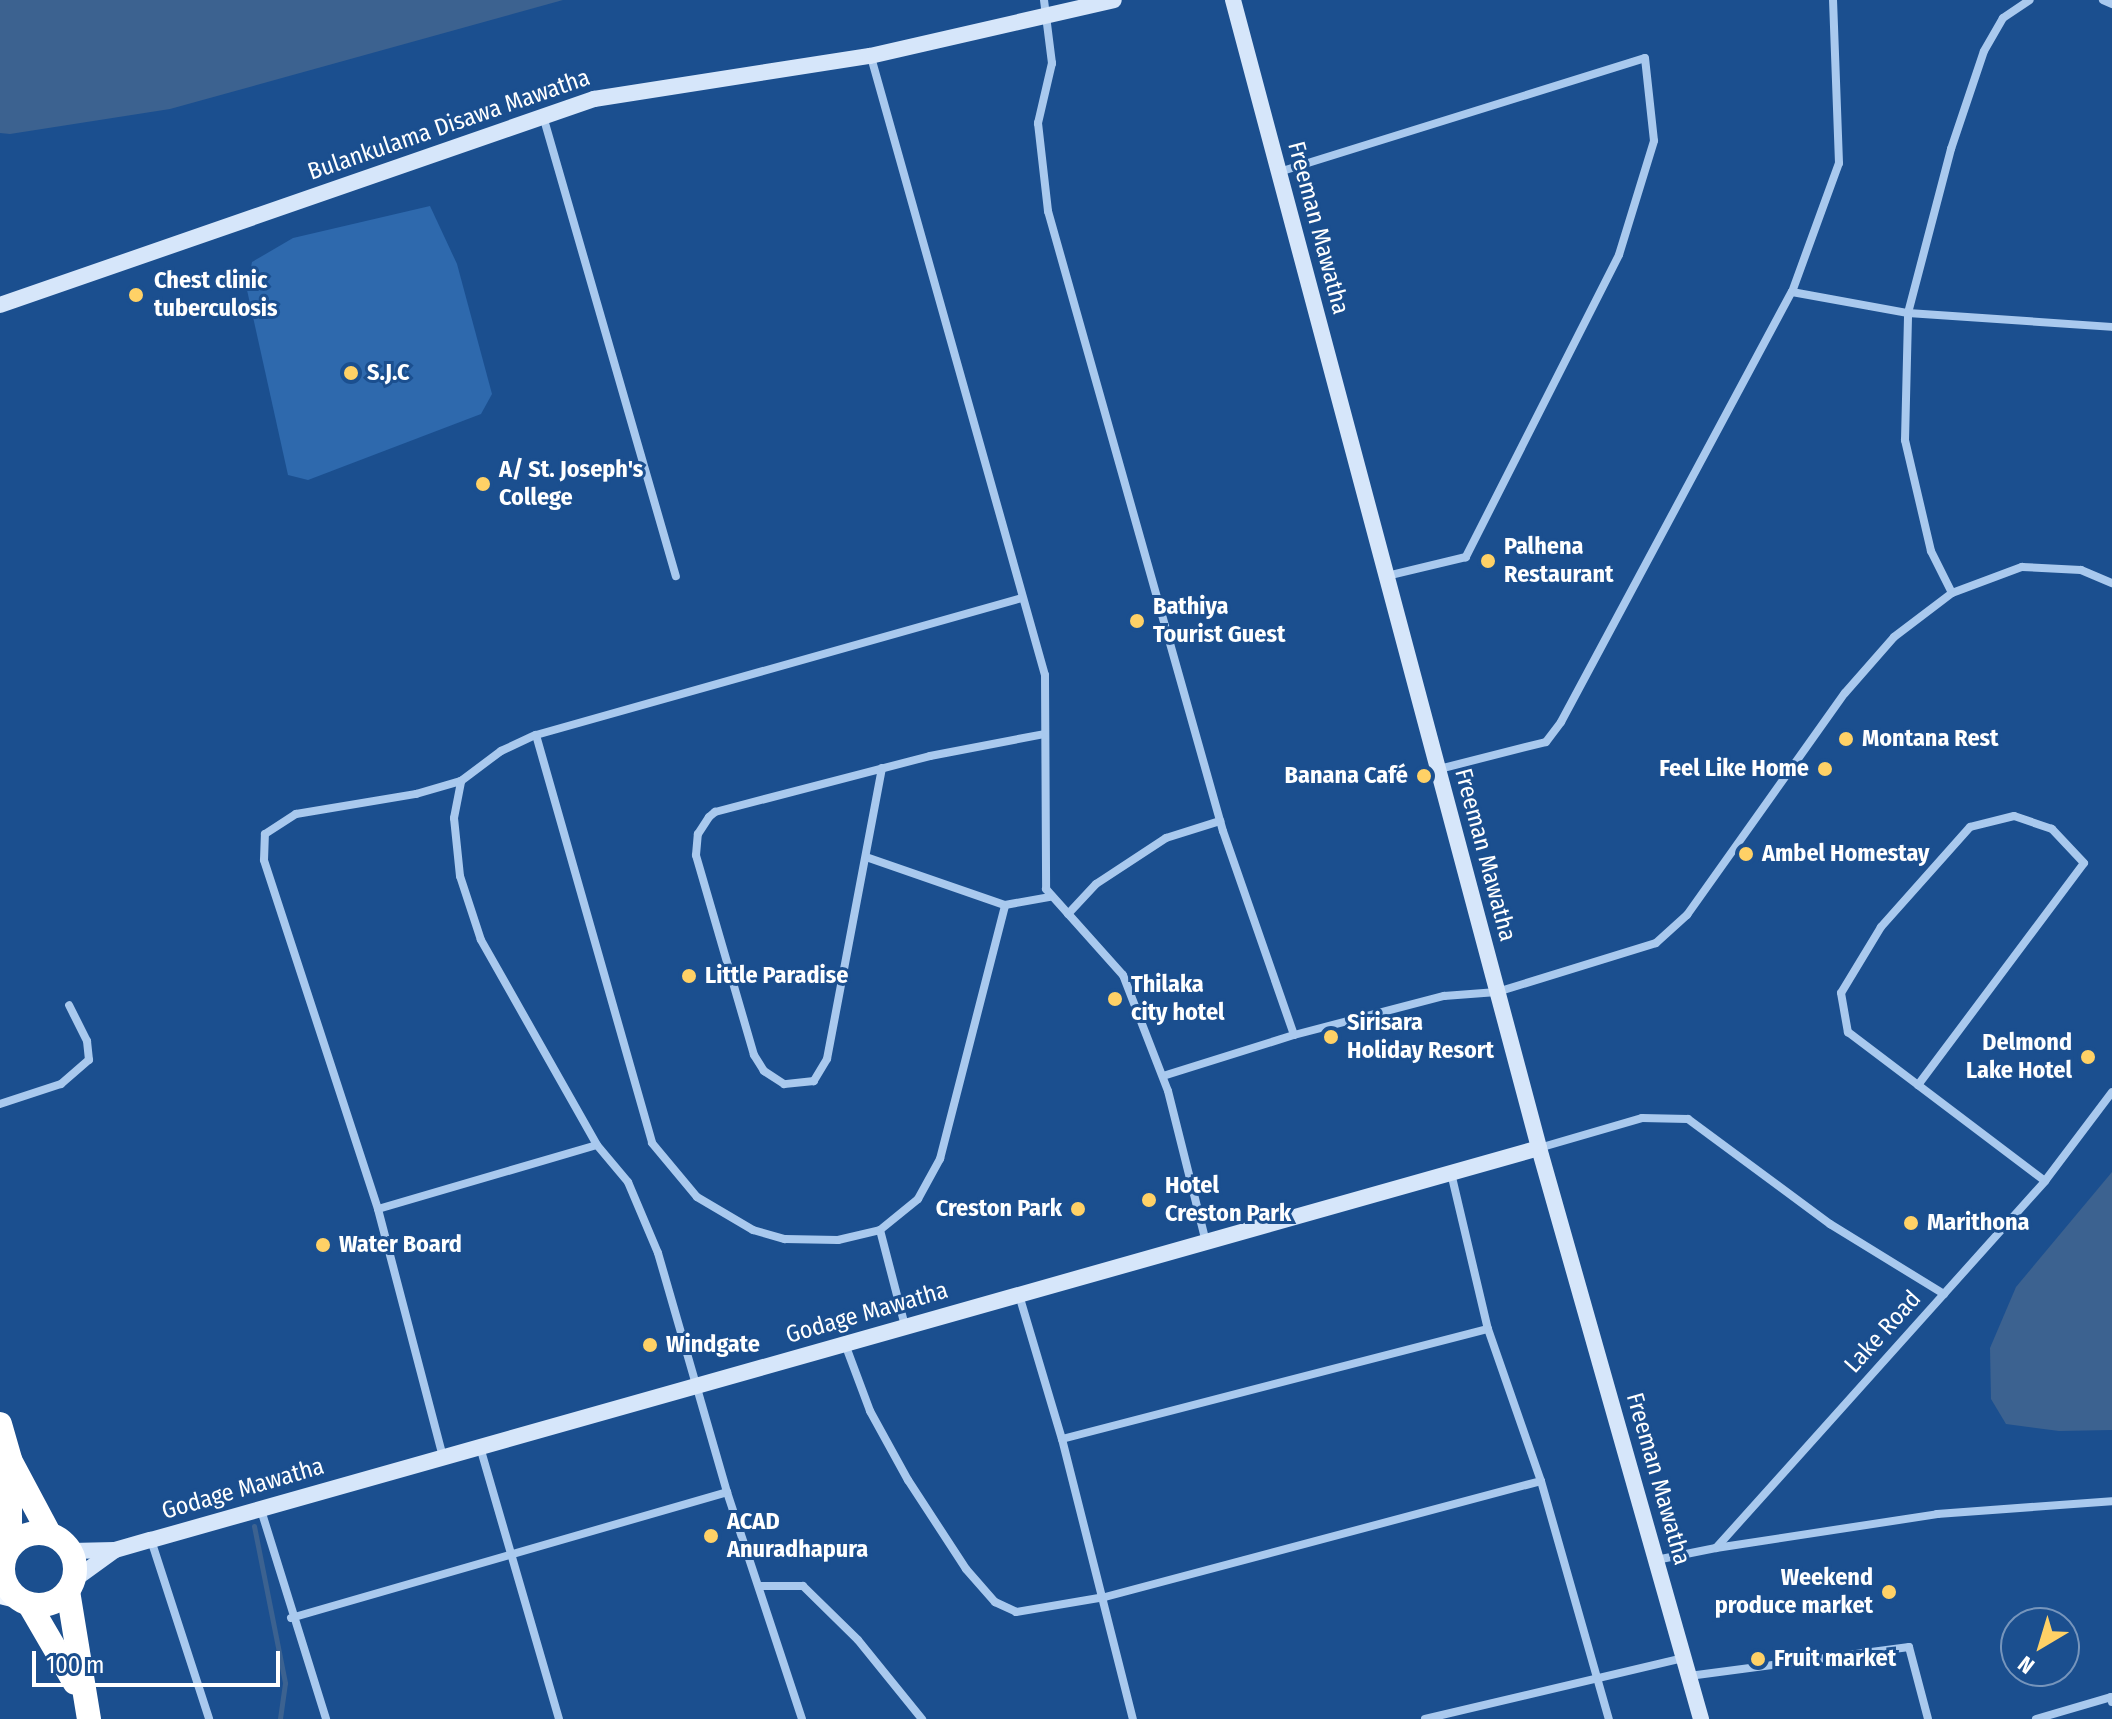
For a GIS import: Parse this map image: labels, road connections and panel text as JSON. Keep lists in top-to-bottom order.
{
  "streets": {
    "street": [
      "Bulankulama Disawa Mawatha",
      "Freeman Mawatha",
      "Godage Mawatha",
      "Lake Road"
    ]
  },
  "crossings": [
    ["Freeman Mawatha", "Godage Mawatha"]
  ],
  "places": [
    "Chest clinic tuberculosis",
    "S.J.C",
    "A/ St. Joseph's College",
    "Palhena Restaurant",
    "Bathiya Tourist Guest",
    "Montana Rest",
    "Feel Like Home",
    "Banana Café",
    "Ambel Homestay",
    "Little Paradise",
    "Thilaka city hotel",
    "Sirisara Holiday Resort",
    "Delmond Lake Hotel",
    "Hotel Creston Park",
    "Creston Park",
    "Marithona",
    "Water Board",
    "Windgate",
    "ACAD Anuradhapura",
    "Weekend produce market",
    "Fruit market"
  ],
  "scale_bar": "100 m",
  "north": "bottom left"
}
